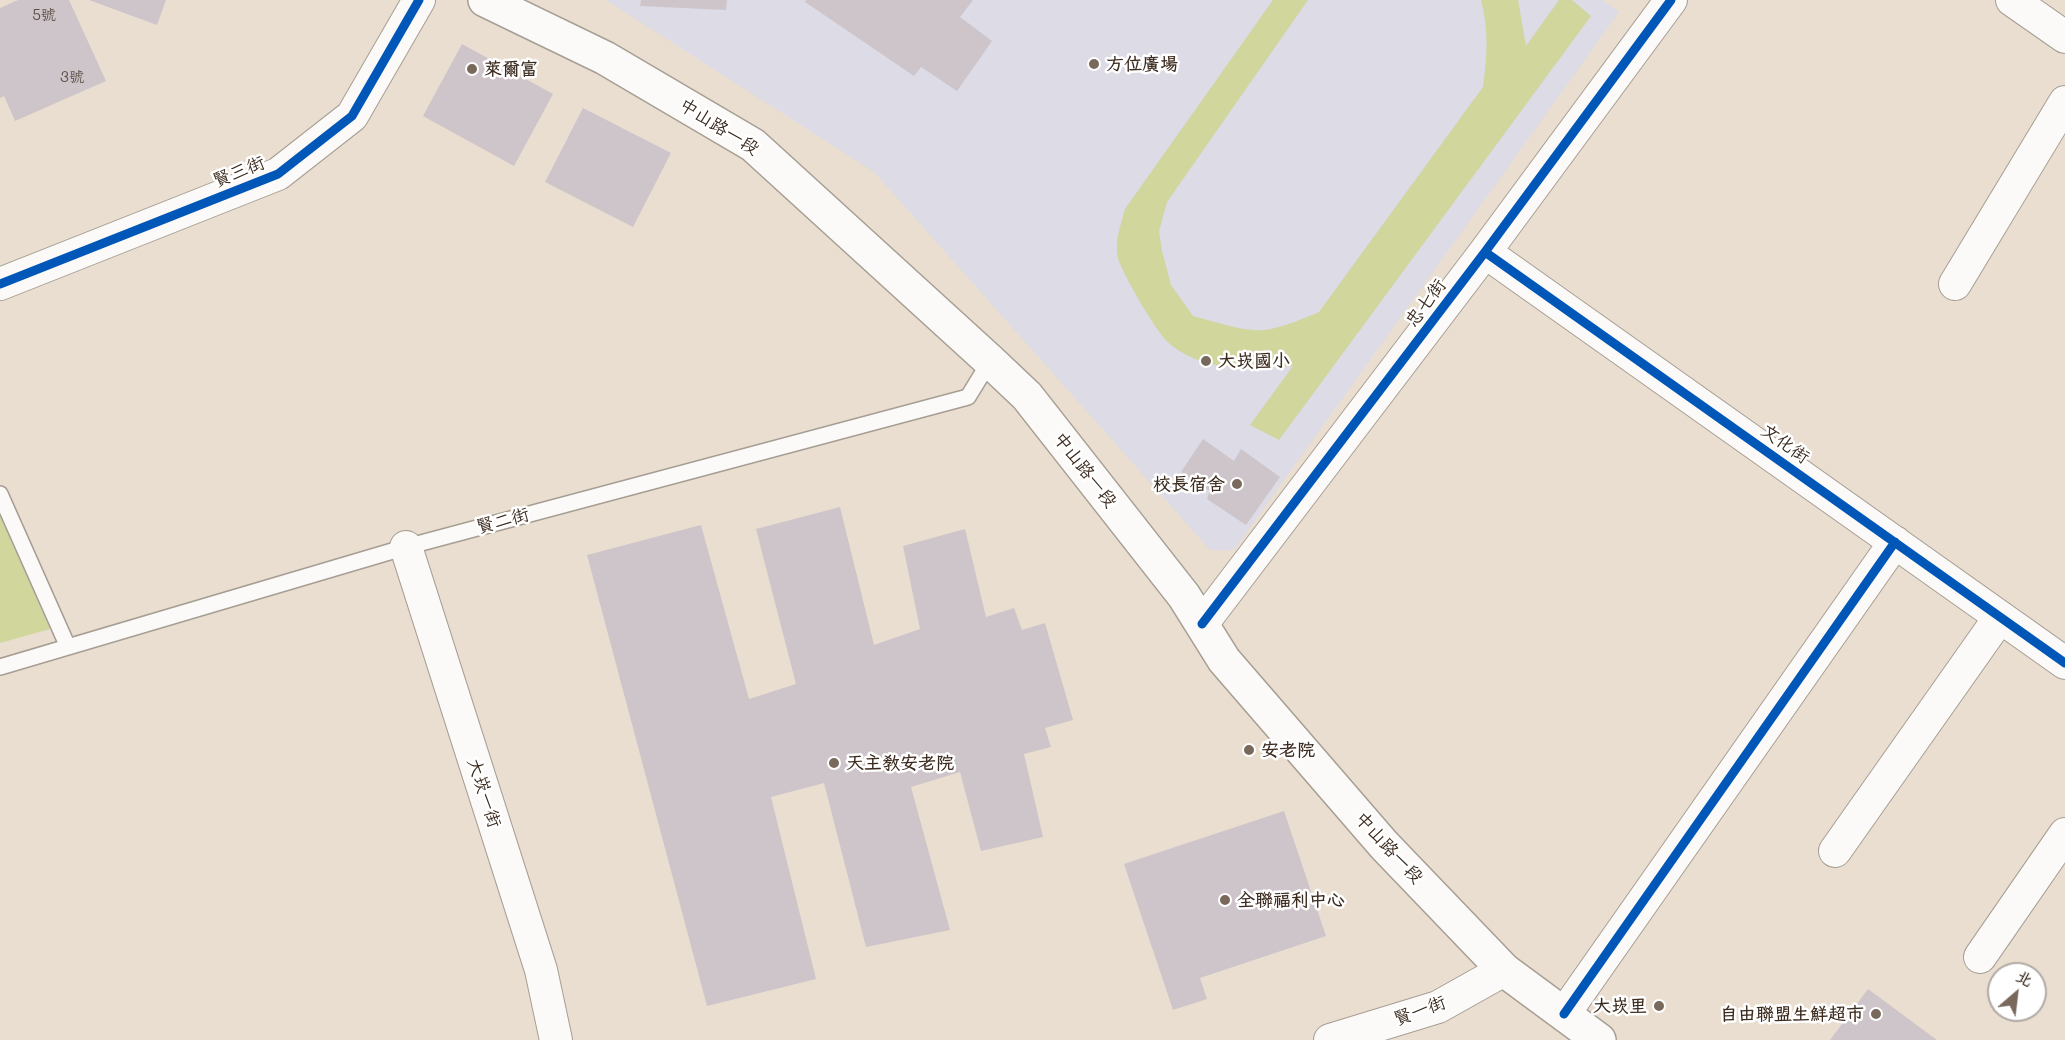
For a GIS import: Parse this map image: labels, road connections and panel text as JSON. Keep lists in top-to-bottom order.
{
  "streets": {
    "main road": ["中山路一段"],
    "street": [
      "賢三街",
      "忠七街",
      "文化街",
      "大崁一街",
      "賢一街"
    ],
    "lane": ["賢二街"]
  },
  "crossings": [
    ["中山路一段", "忠七街"],
    ["中山路一段", "賢二街"],
    ["中山路一段", "賢一街"],
    ["忠七街", "文化街"],
    ["賢二街", "大崁一街"]
  ],
  "places": [
    "方位廣場",
    "萊爾富",
    "大崁國小",
    "校長宿舍",
    "安老院",
    "天主教安老院",
    "全聯福利中心",
    "大崁里",
    "自由聯盟生鮮超市"
  ],
  "house_numbers": ["5號", "3號"],
  "north": "top right"
}
